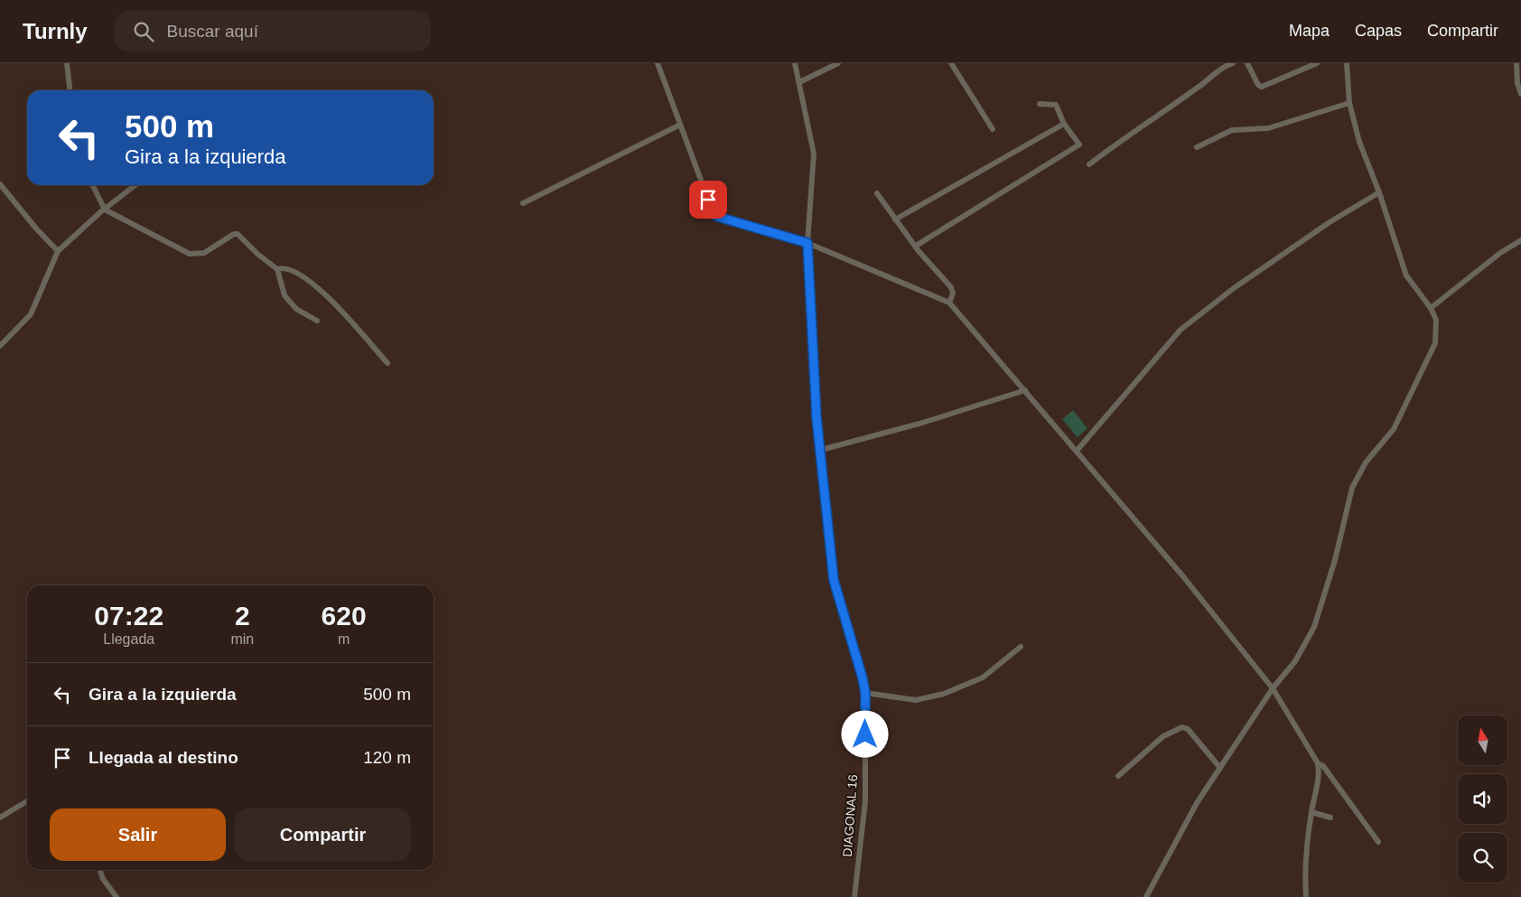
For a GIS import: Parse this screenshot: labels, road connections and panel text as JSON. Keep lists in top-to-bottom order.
{
  "streets": {
    "street": ["DIAGONAL 16"]
  },
  "north": "top",
  "page": {
    "header": "Turnly",
    "search": "Buscar aquí",
    "nav": ["Mapa", "Capas", "Compartir"],
    "turn": ["500 m", "Gira a la izquierda"],
    "eta": [
      "07:22",
      "Llegada",
      "2",
      "min",
      "620",
      "m"
    ],
    "list": [
      {
        "name": "Gira a la izquierda",
        "value": "500 m"
      },
      {
        "name": "Llegada al destino",
        "value": "120 m"
      }
    ],
    "buttons": ["Salir", "Compartir"]
  }
}
